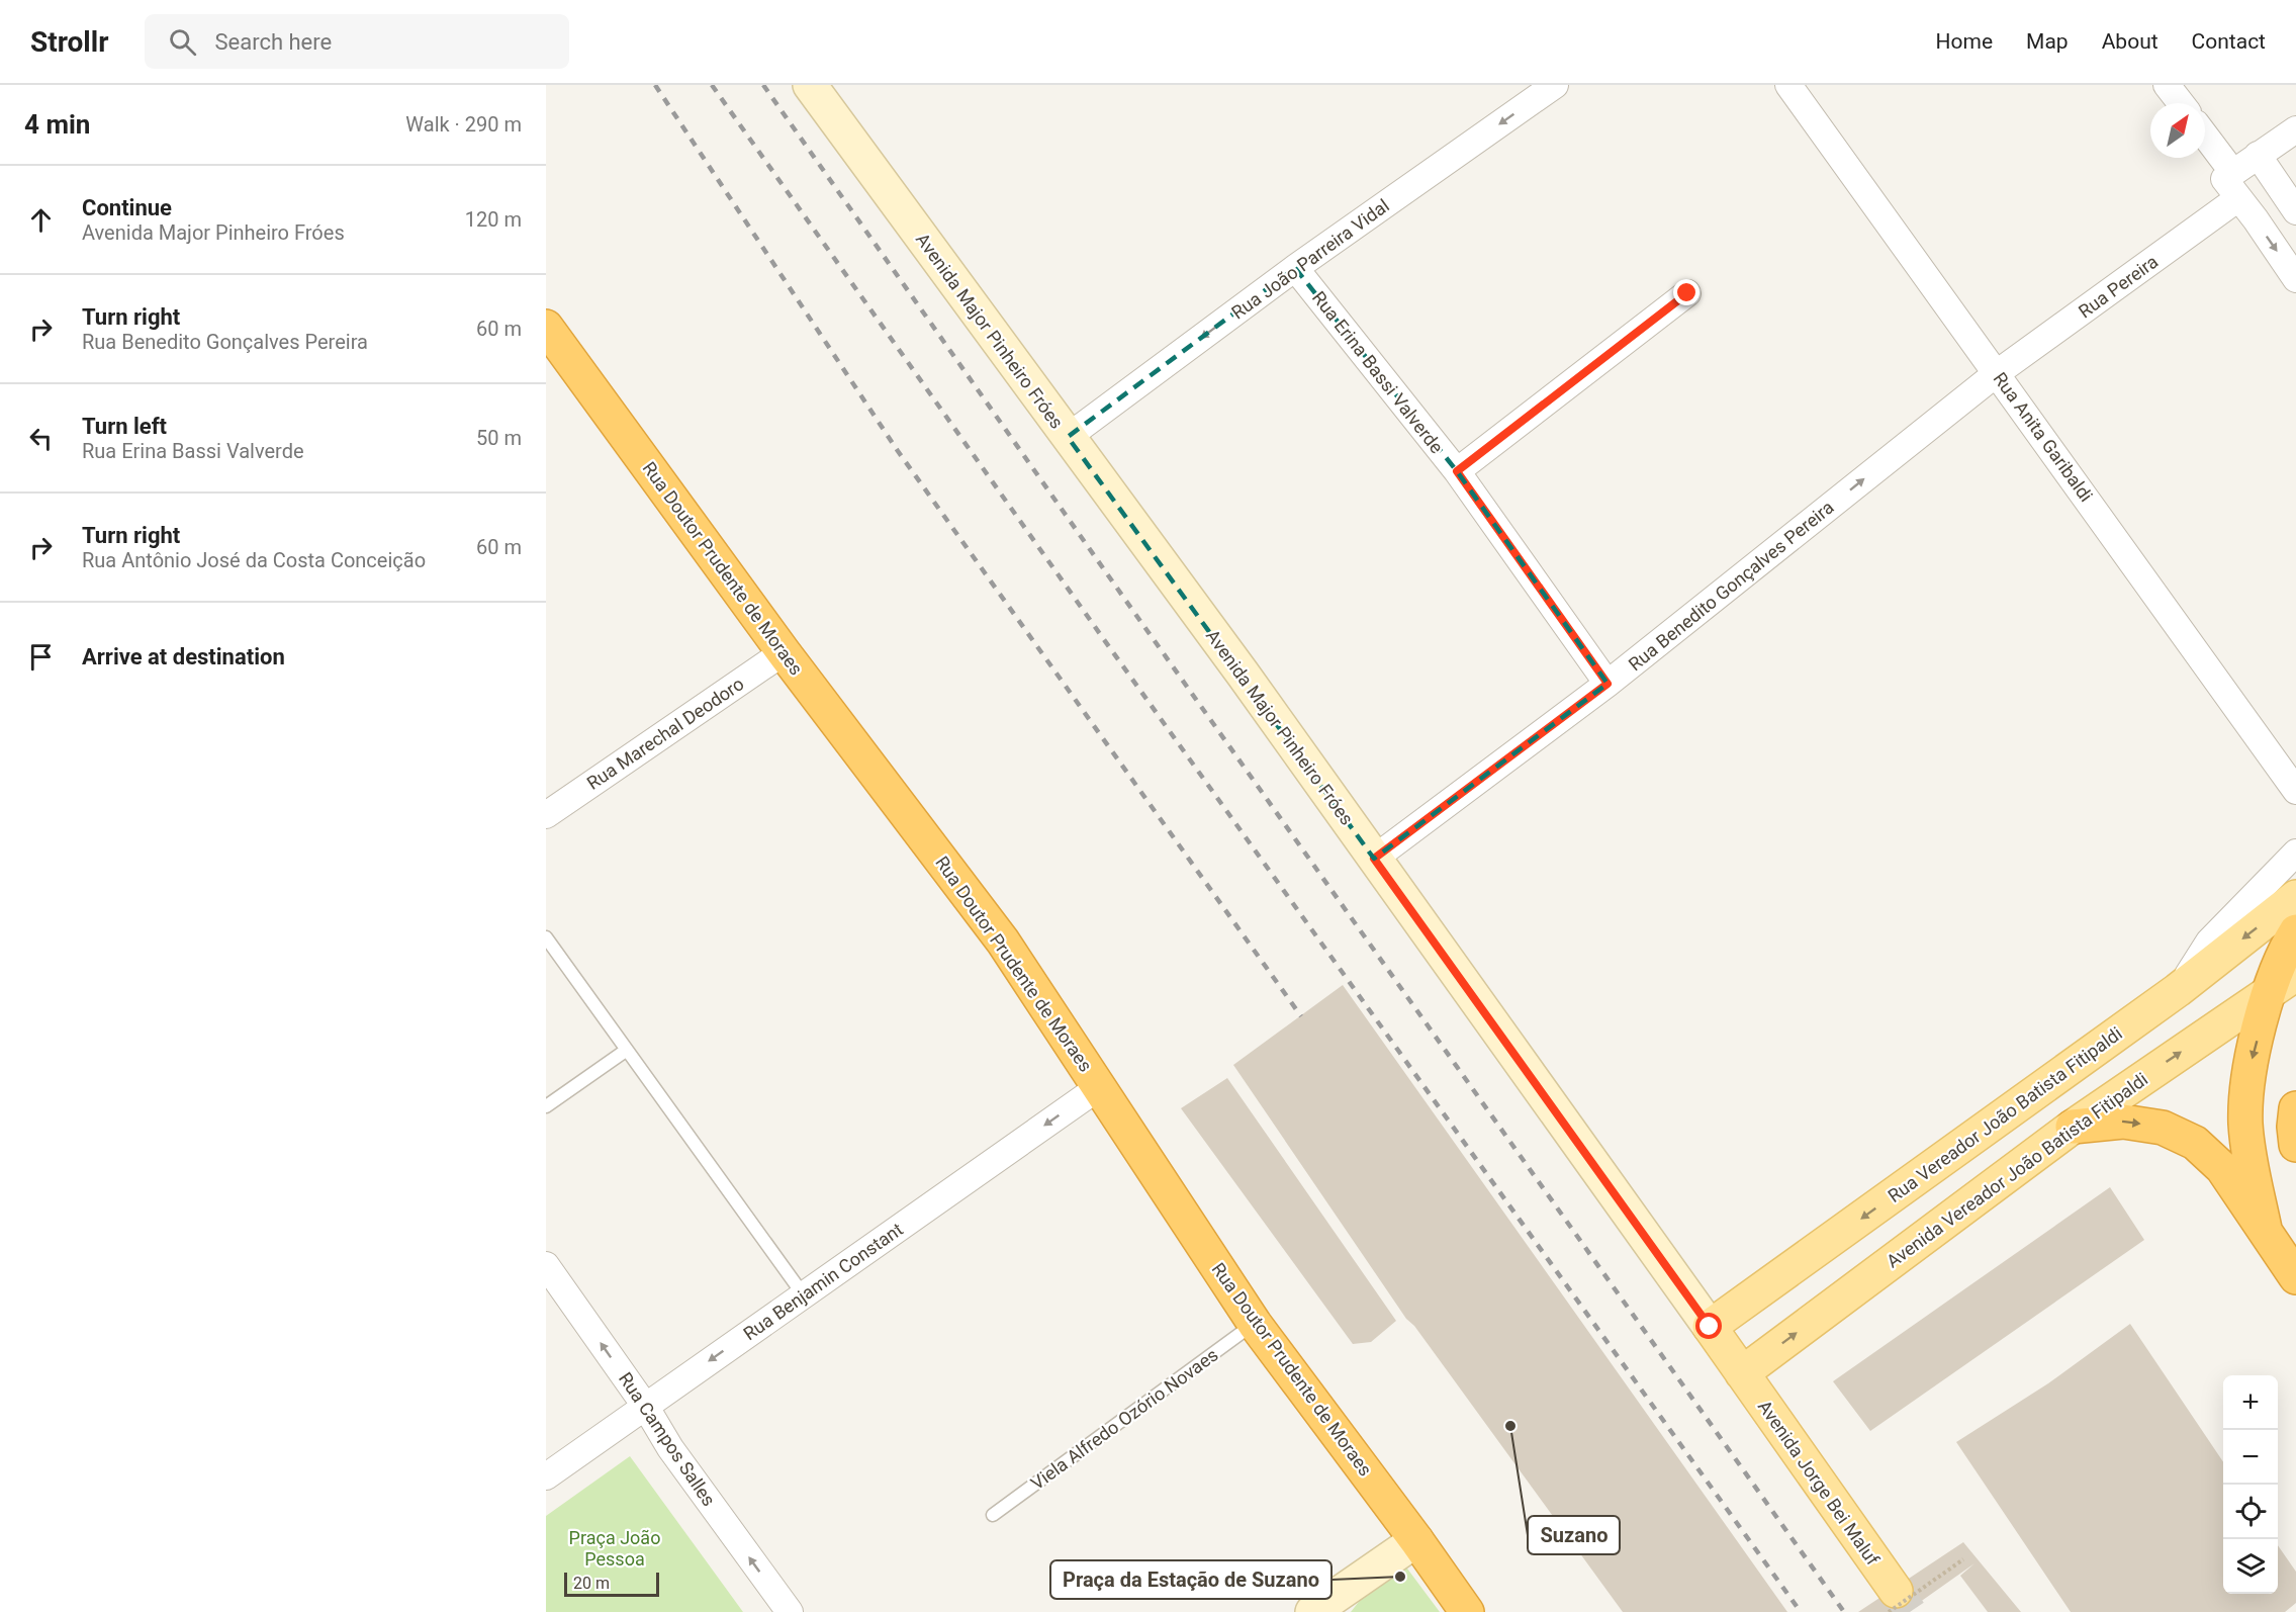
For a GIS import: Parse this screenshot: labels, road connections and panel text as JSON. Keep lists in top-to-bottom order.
{
  "streets": {
    "highway": ["Rua Doutor Prudente de Moraes"],
    "main road": [
      "Avenida Major Pinheiro Fróes",
      "Rua Vereador João Batista Fitipaldi",
      "Avenida Vereador João Batista Fitipaldi",
      "Avenida Jorge Bei Maluf"
    ],
    "street": [
      "Rua João Parreira Vidal",
      "Rua Pereira",
      "Rua Erina Bassi Valverde",
      "Rua Anita Garibaldi",
      "Rua Benedito Gonçalves Pereira",
      "Rua Marechal Deodoro",
      "Rua Benjamin Constant",
      "Rua Campos Salles"
    ],
    "lane": ["Viela Alfredo Ozório Novaes"]
  },
  "crossings": [
    ["Rua João Parreira Vidal", "Avenida Major Pinheiro Fróes"],
    ["Rua João Parreira Vidal", "Rua Erina Bassi Valverde"],
    ["Rua Pereira", "Rua Anita Garibaldi"],
    ["Rua Pereira", "Rua Benedito Gonçalves Pereira"],
    ["Avenida Major Pinheiro Fróes", "Rua Benedito Gonçalves Pereira"],
    ["Avenida Major Pinheiro Fróes", "Rua Vereador João Batista Fitipaldi"],
    ["Avenida Major Pinheiro Fróes", "Avenida Vereador João Batista Fitipaldi"],
    ["Avenida Major Pinheiro Fróes", "Avenida Jorge Bei Maluf"],
    ["Rua Erina Bassi Valverde", "Rua Benedito Gonçalves Pereira"],
    ["Rua Anita Garibaldi", "Rua Benedito Gonçalves Pereira"],
    ["Rua Doutor Prudente de Moraes", "Rua Marechal Deodoro"],
    ["Rua Doutor Prudente de Moraes", "Rua Benjamin Constant"],
    ["Rua Doutor Prudente de Moraes", "Viela Alfredo Ozório Novaes"],
    ["Avenida Vereador João Batista Fitipaldi", "Avenida Jorge Bei Maluf"],
    ["Rua Benjamin Constant", "Rua Campos Salles"]
  ],
  "one_way": [
    "Rua João Parreira Vidal",
    "Rua Benedito Gonçalves Pereira",
    "Rua Vereador João Batista Fitipaldi",
    "Avenida Vereador João Batista Fitipaldi",
    "Rua Benjamin Constant",
    "Rua Campos Salles"
  ],
  "parks": ["Praça João Pessoa"],
  "places": ["Suzano", "Praça da Estação de Suzano"],
  "scale_bar": "20 m",
  "north": "top right",
  "page": {
    "header": "Strollr",
    "search": "Search here",
    "nav": [
      "Home",
      "Map",
      "About",
      "Contact"
    ],
    "heading": ["4 min", "Walk · 290 m"],
    "list": [
      ["Continue", "Avenida Major Pinheiro Fróes", "120 m"],
      ["Turn right", "Rua Benedito Gonçalves Pereira", "60 m"],
      ["Turn left", "Rua Erina Bassi Valverde", "50 m"],
      ["Turn right", "Rua Antônio José da Costa Conceição", "60 m"],
      "Arrive at destination"
    ],
    "map_buttons": ["+", "−"],
    "scale": "20 m"
  }
}
